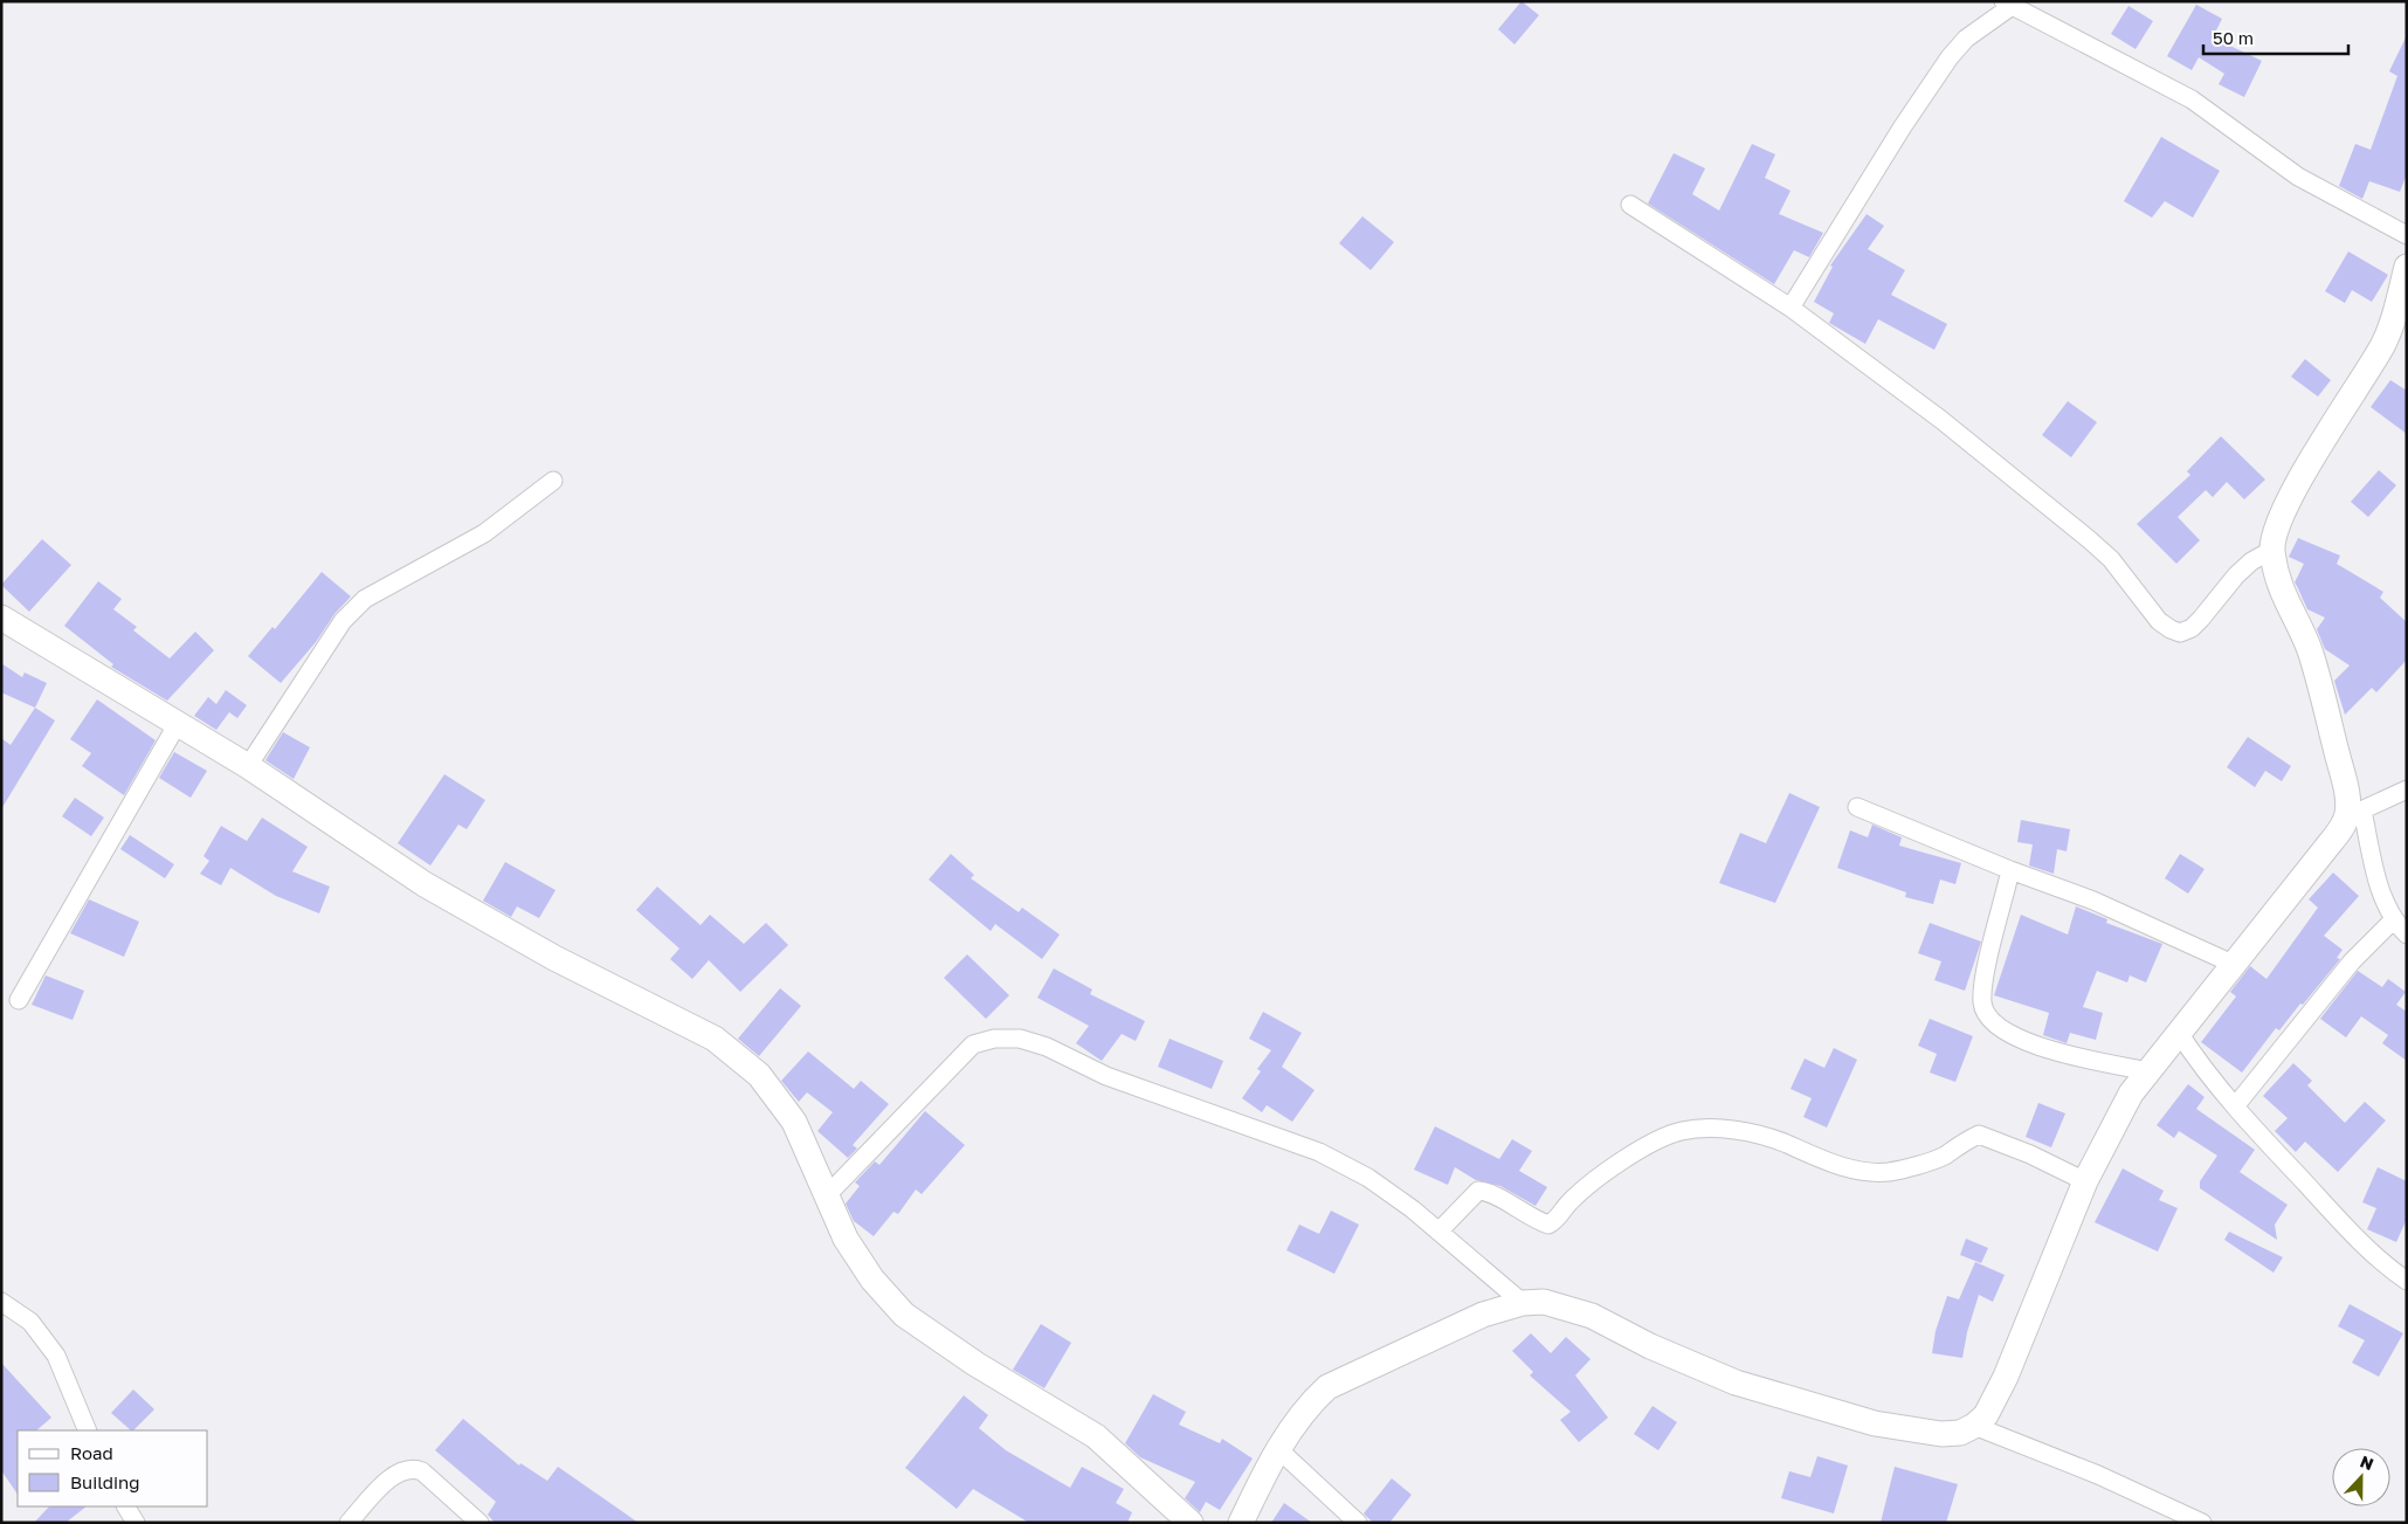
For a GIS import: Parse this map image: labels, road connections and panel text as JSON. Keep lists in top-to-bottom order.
{
  "legend": ["Road", "Building"],
  "scale_bar": "50 m",
  "north": "top"
}
